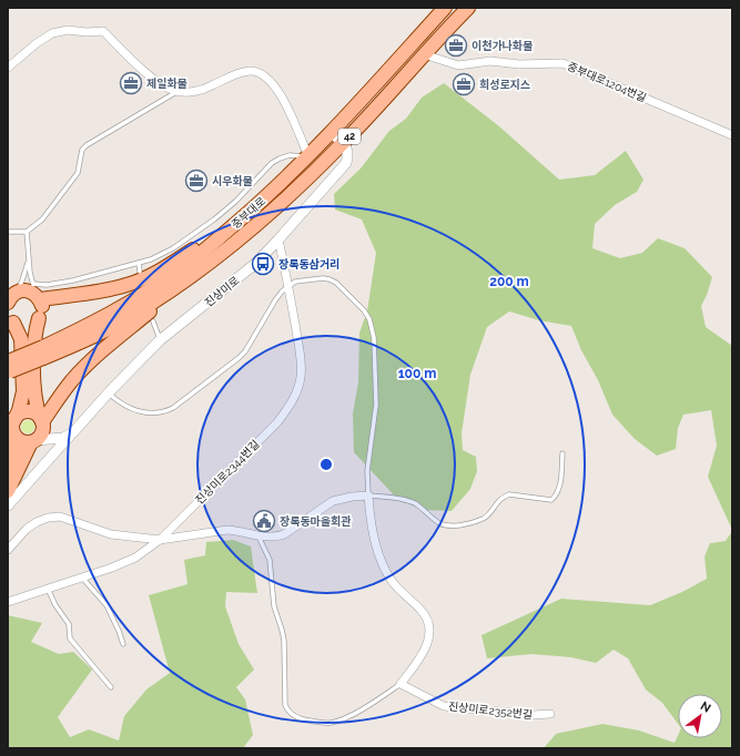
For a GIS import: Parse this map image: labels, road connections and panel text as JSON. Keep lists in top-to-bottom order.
{
  "streets": {
    "main road": ["42", "중부대로"],
    "street": [
      "중부대로1204번길",
      "진상미로",
      "진상미로2344번길",
      "진상미로2352번길"
    ]
  },
  "crossings": [
    ["중부대로1204번길", "중부대로"],
    ["42", "중부대로"],
    ["중부대로", "진상미로"],
    ["진상미로", "진상미로2344번길"]
  ],
  "places": {
    "office": [
      "이천가나화물",
      "제일화물",
      "희성로지스",
      "시우화물"
    ],
    "bus stop": ["장록동삼거리"],
    "public building": ["장록동마을회관"]
  },
  "north": "top right",
  "rings": ["200 m", "100 m"]
}
